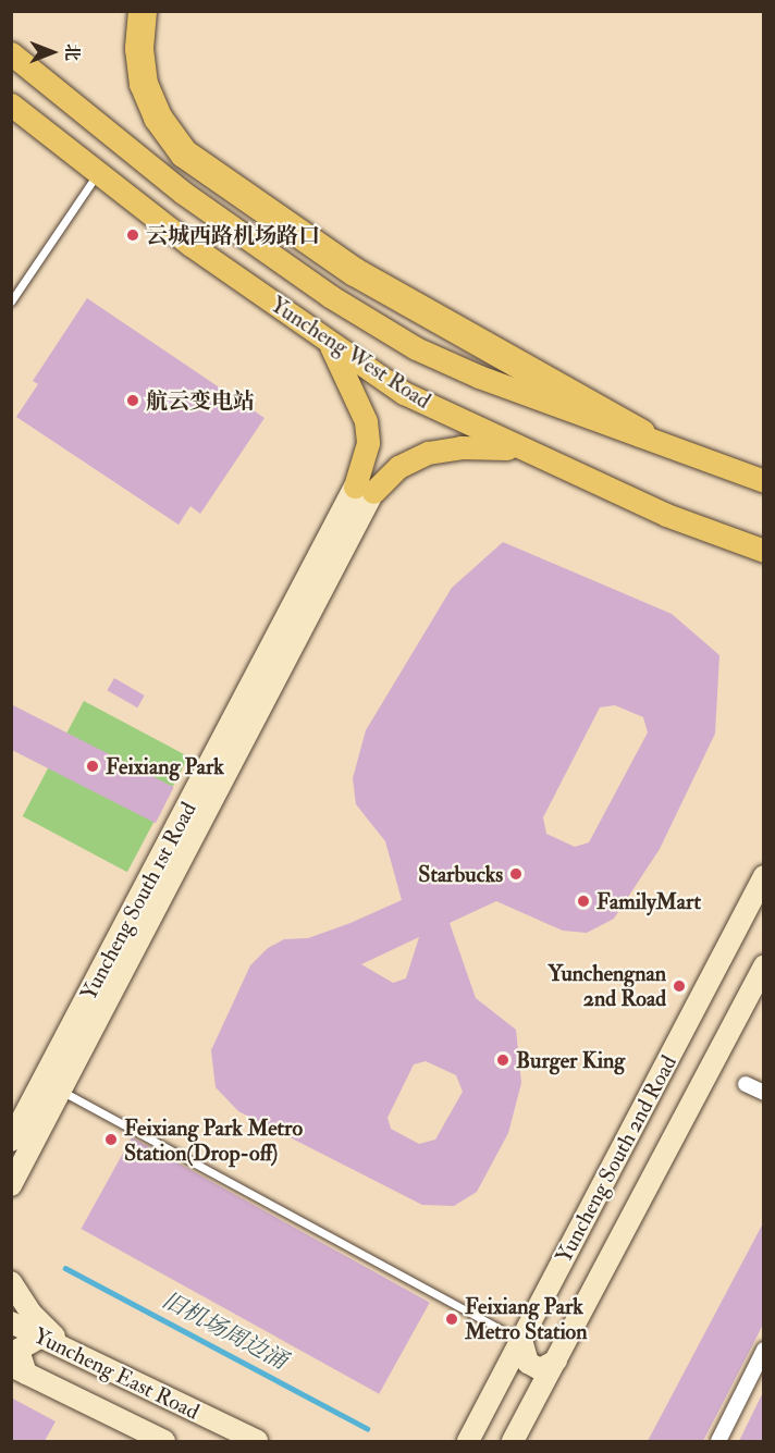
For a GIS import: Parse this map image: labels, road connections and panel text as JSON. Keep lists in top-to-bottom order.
{
  "streets": {
    "main road": ["Yuncheng West Road"],
    "street": ["Yuncheng South 1st Road", "Yuncheng South 2nd Road", "Yuncheng East Road"]
  },
  "water": ["旧机场周边涌"],
  "places": [
    "云城西路机场路口",
    "航云变电站",
    "Feixiang Park",
    "Starbucks",
    "FamilyMart",
    "Yunchengnan 2nd Road",
    "Burger King",
    "Feixiang Park Metro Station(Drop-off)",
    "Feixiang Park Metro Station"
  ],
  "north": "right"
}
